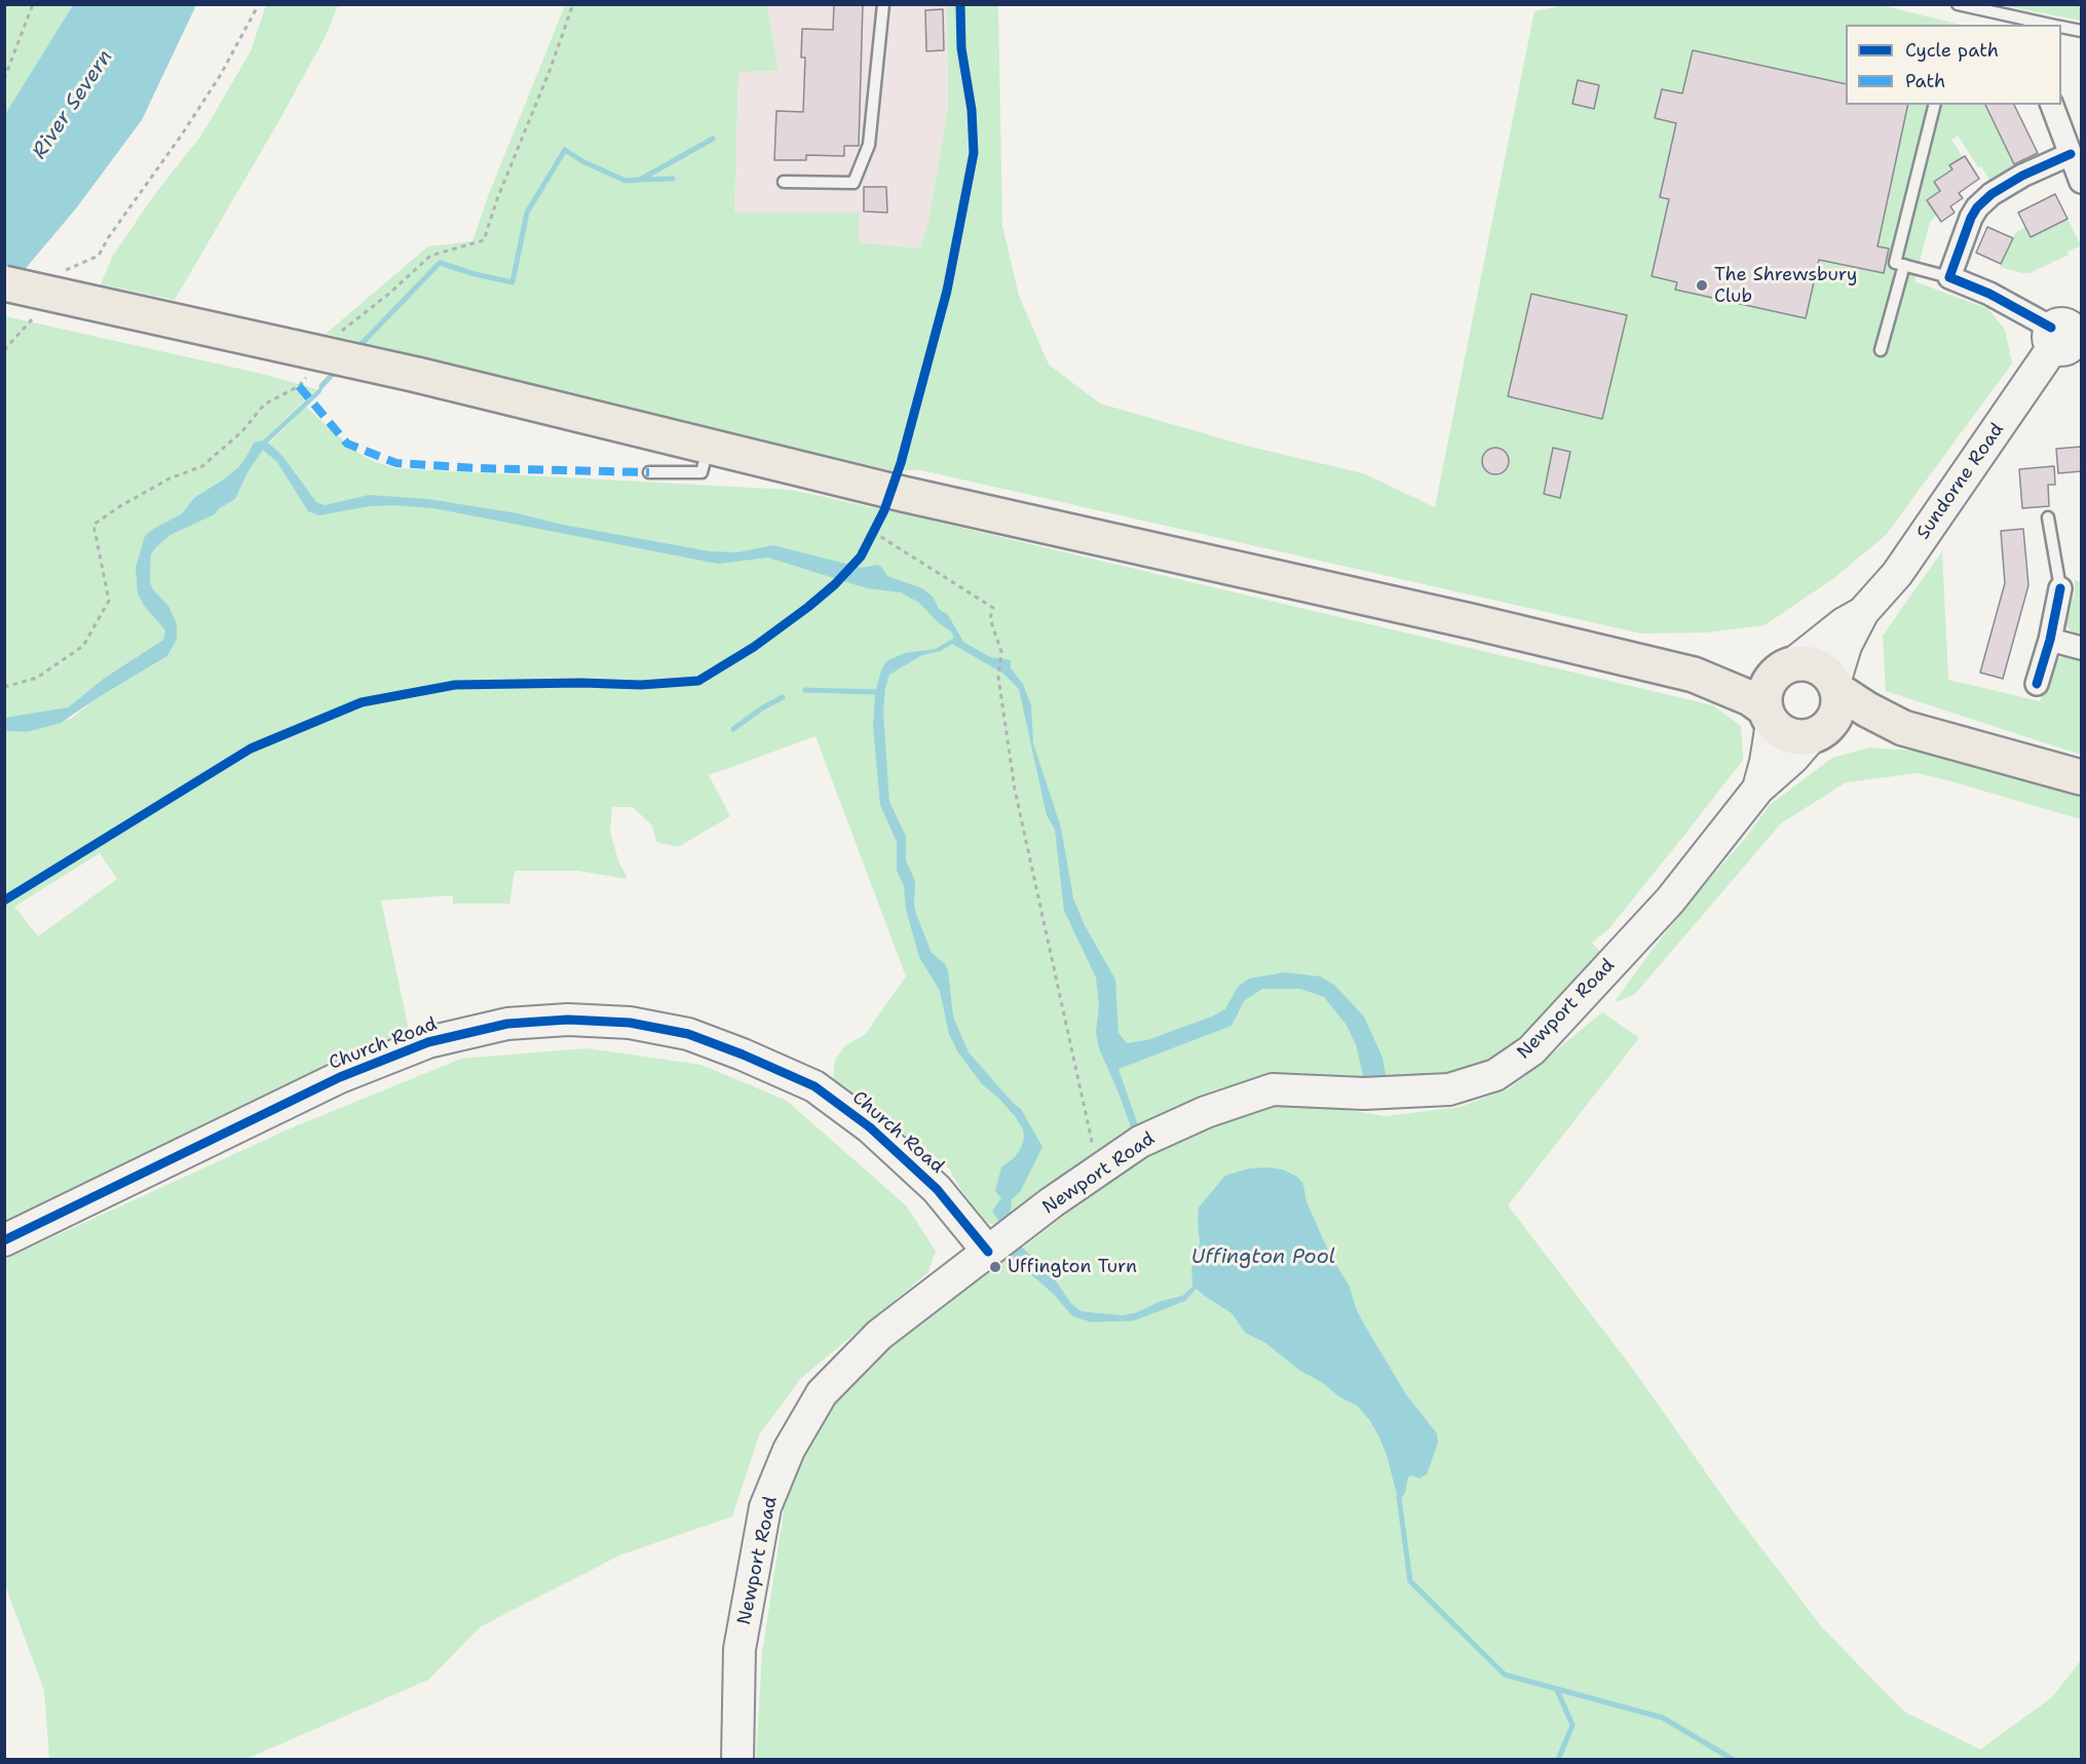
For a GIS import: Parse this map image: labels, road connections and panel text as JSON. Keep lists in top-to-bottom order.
{
  "streets": {
    "main road": ["Sundorne Road", "Newport Road", "Church Road"]
  },
  "crossings": [
    ["Sundorne Road", "Newport Road"],
    ["Newport Road", "Church Road"]
  ],
  "water": ["River Severn", "Uffington Pool"],
  "places": ["The Shrewsbury Club", "Uffington Turn"],
  "legend": ["Cycle path", "Path"]
}
